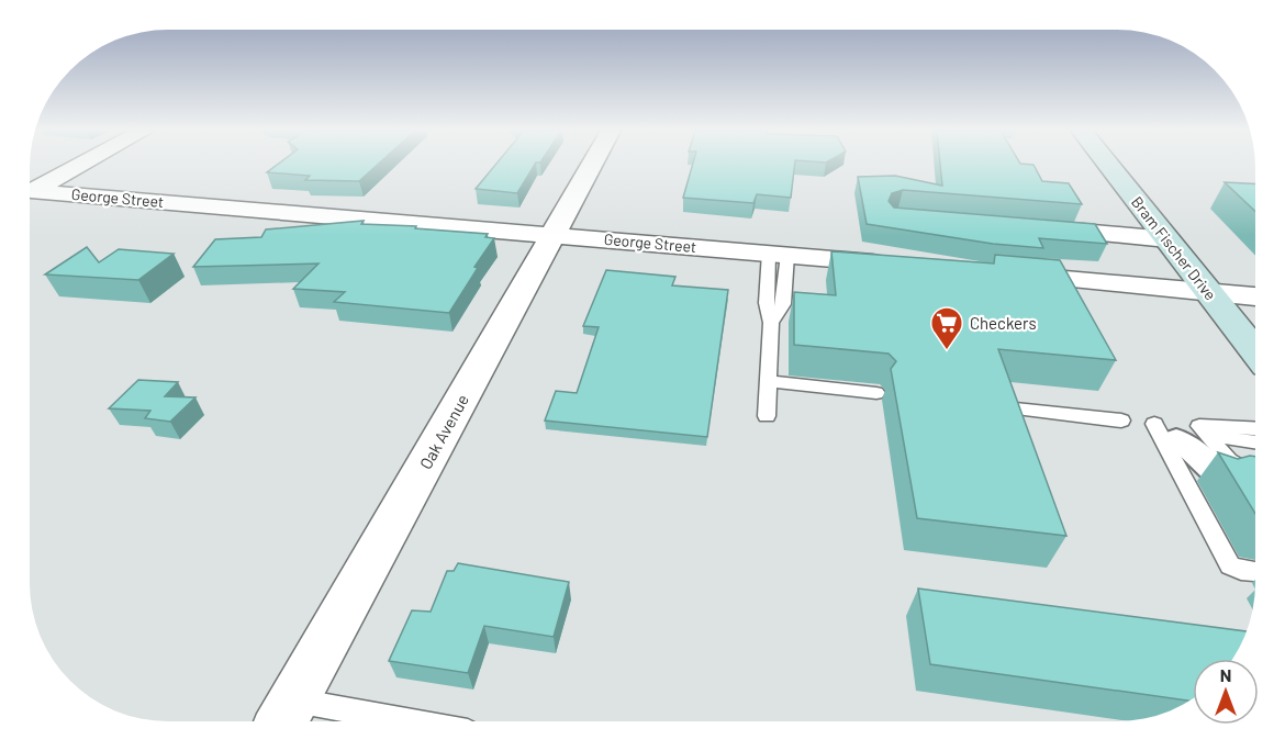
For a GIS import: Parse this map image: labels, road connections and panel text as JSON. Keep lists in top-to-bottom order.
{
  "streets": {
    "main road": ["Bram Fischer Drive"],
    "street": ["George Street", "Oak Avenue"]
  },
  "crossings": [
    ["George Street", "Oak Avenue"]
  ],
  "places": {
    "supermarket": ["Checkers"]
  },
  "north": "top"
}
